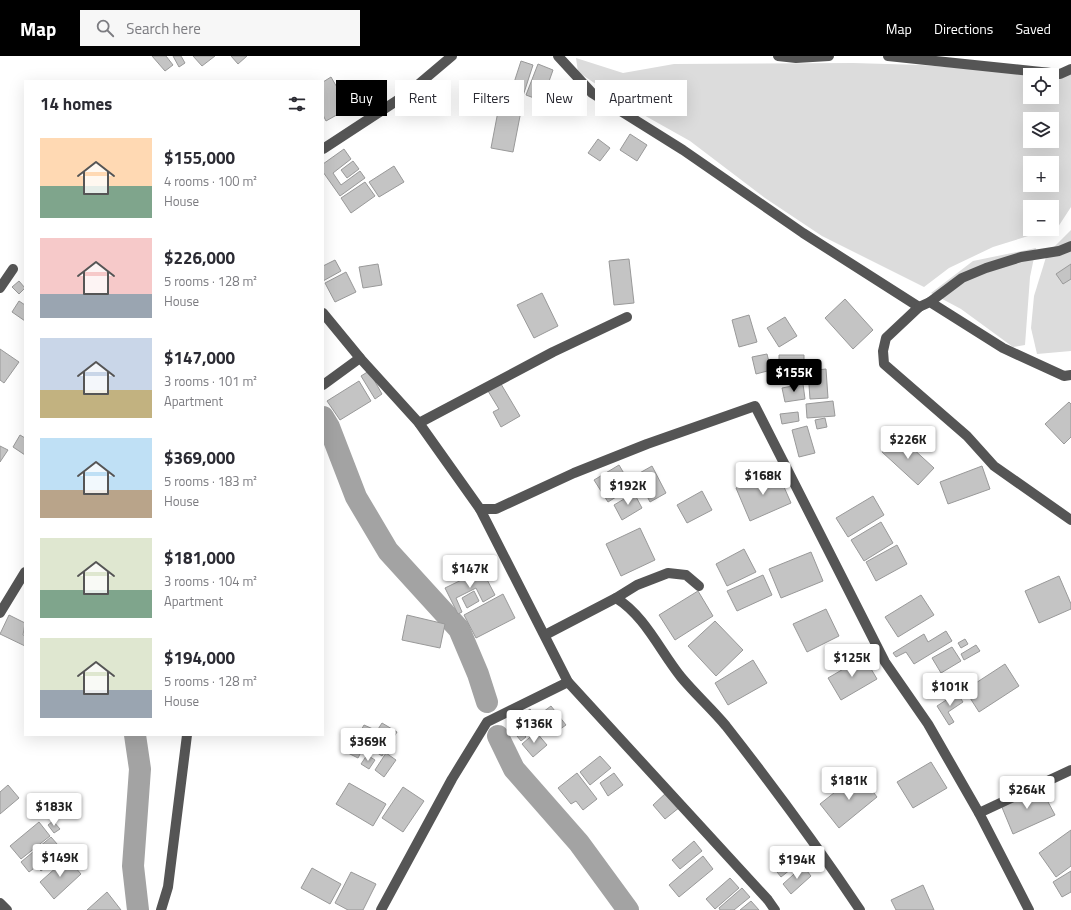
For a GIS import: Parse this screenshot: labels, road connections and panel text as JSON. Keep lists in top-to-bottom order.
{
  "page": {
    "header": "Map",
    "search": "Search here",
    "nav": ["Map", "Directions", "Saved"],
    "map_buttons": ["+", "−"],
    "chip": [
      "Buy",
      "Rent",
      "Filters",
      "New",
      "Apartment"
    ],
    "heading": "14 homes",
    "list": [
      {
        "name": "$155,000",
        "note": "4 rooms · 100 m² · House"
      },
      {
        "name": "$226,000",
        "note": "5 rooms · 128 m² · House"
      },
      {
        "name": "$147,000",
        "note": "3 rooms · 101 m² · Apartment"
      },
      {
        "name": "$369,000",
        "note": "5 rooms · 183 m² · House"
      },
      {
        "name": "$181,000",
        "note": "3 rooms · 104 m² · Apartment"
      },
      {
        "name": "$194,000",
        "note": "5 rooms · 128 m² · House"
      }
    ],
    "price": [
      "$155K",
      "$226K",
      "$168K",
      "$192K",
      "$147K",
      "$125K",
      "$101K",
      "$136K",
      "$369K",
      "$181K",
      "$264K",
      "$183K",
      "$149K",
      "$194K"
    ]
  }
}
